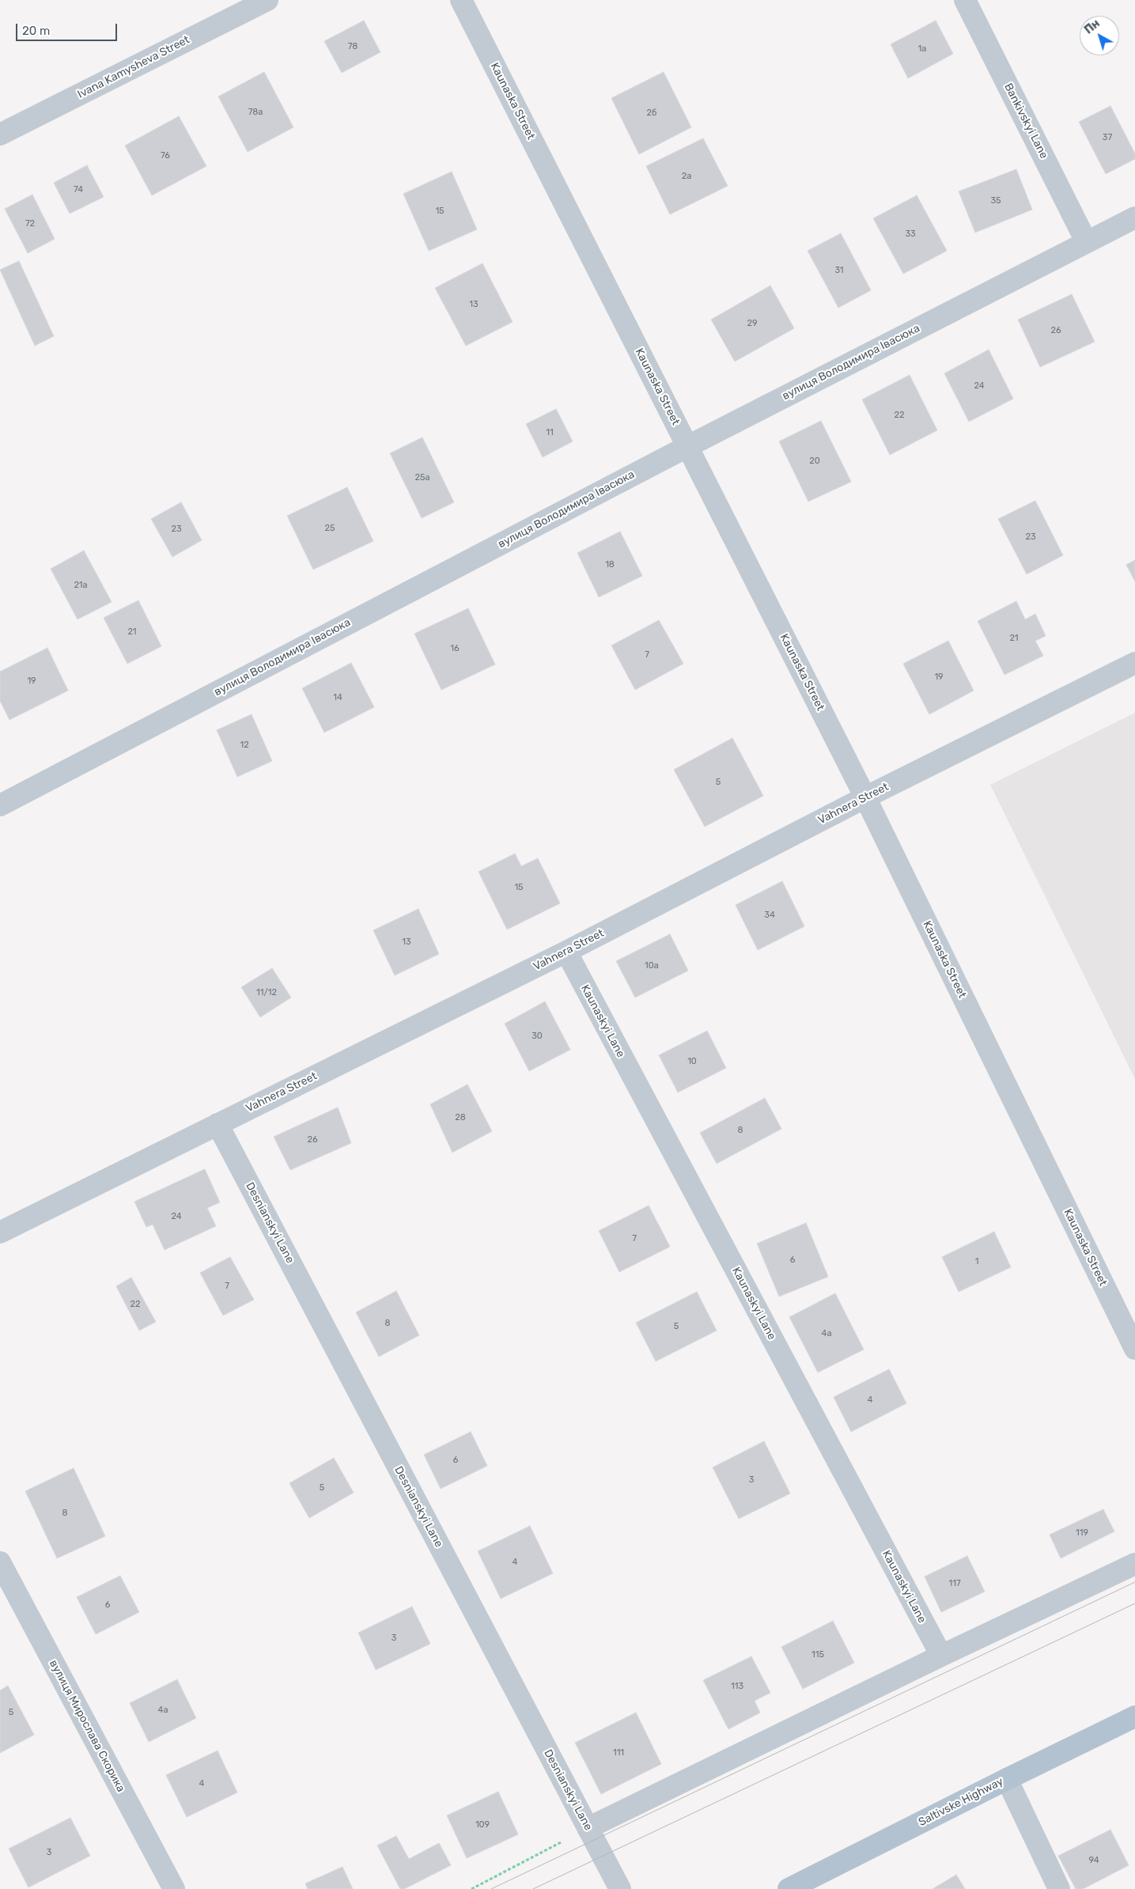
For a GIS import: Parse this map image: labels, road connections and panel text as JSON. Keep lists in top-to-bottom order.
{
  "streets": {
    "main road": ["Saltivske Highway"],
    "street": [
      "Ivana Kamysheva Street",
      "Kaunaska Street",
      "Bankivskyi Lane",
      "вулиця Володимира Івасюка",
      "Vahnera Street",
      "Kaunaskyi Lane",
      "Desnianskyi Lane",
      "вулиця Мирослава Скорика"
    ]
  },
  "crossings": [
    ["Kaunaska Street", "вулиця Володимира Івасюка"],
    ["Kaunaska Street", "Vahnera Street"],
    ["Bankivskyi Lane", "вулиця Володимира Івасюка"],
    ["Vahnera Street", "Kaunaskyi Lane"],
    ["Vahnera Street", "Desnianskyi Lane"]
  ],
  "house_numbers": [
    "78",
    "1а",
    "78а",
    "2б",
    "37",
    "76",
    "2а",
    "74",
    "35",
    "15",
    "72",
    "33",
    "31",
    "13",
    "29",
    "26",
    "24",
    "22",
    "11",
    "20",
    "25а",
    "25",
    "23",
    "23",
    "18",
    "21а",
    "21",
    "21",
    "16",
    "7",
    "19",
    "19",
    "14",
    "12",
    "5",
    "15",
    "34",
    "13",
    "10а",
    "11/12",
    "30",
    "10",
    "28",
    "8",
    "26",
    "24",
    "7",
    "6",
    "1",
    "7",
    "22",
    "8",
    "5",
    "4а",
    "4",
    "6",
    "3",
    "5",
    "8",
    "119",
    "4",
    "117",
    "6",
    "3",
    "115",
    "113",
    "4а",
    "5",
    "111",
    "4",
    "109",
    "3",
    "94"
  ],
  "scale_bar": "20 m",
  "north": "top left"
}
